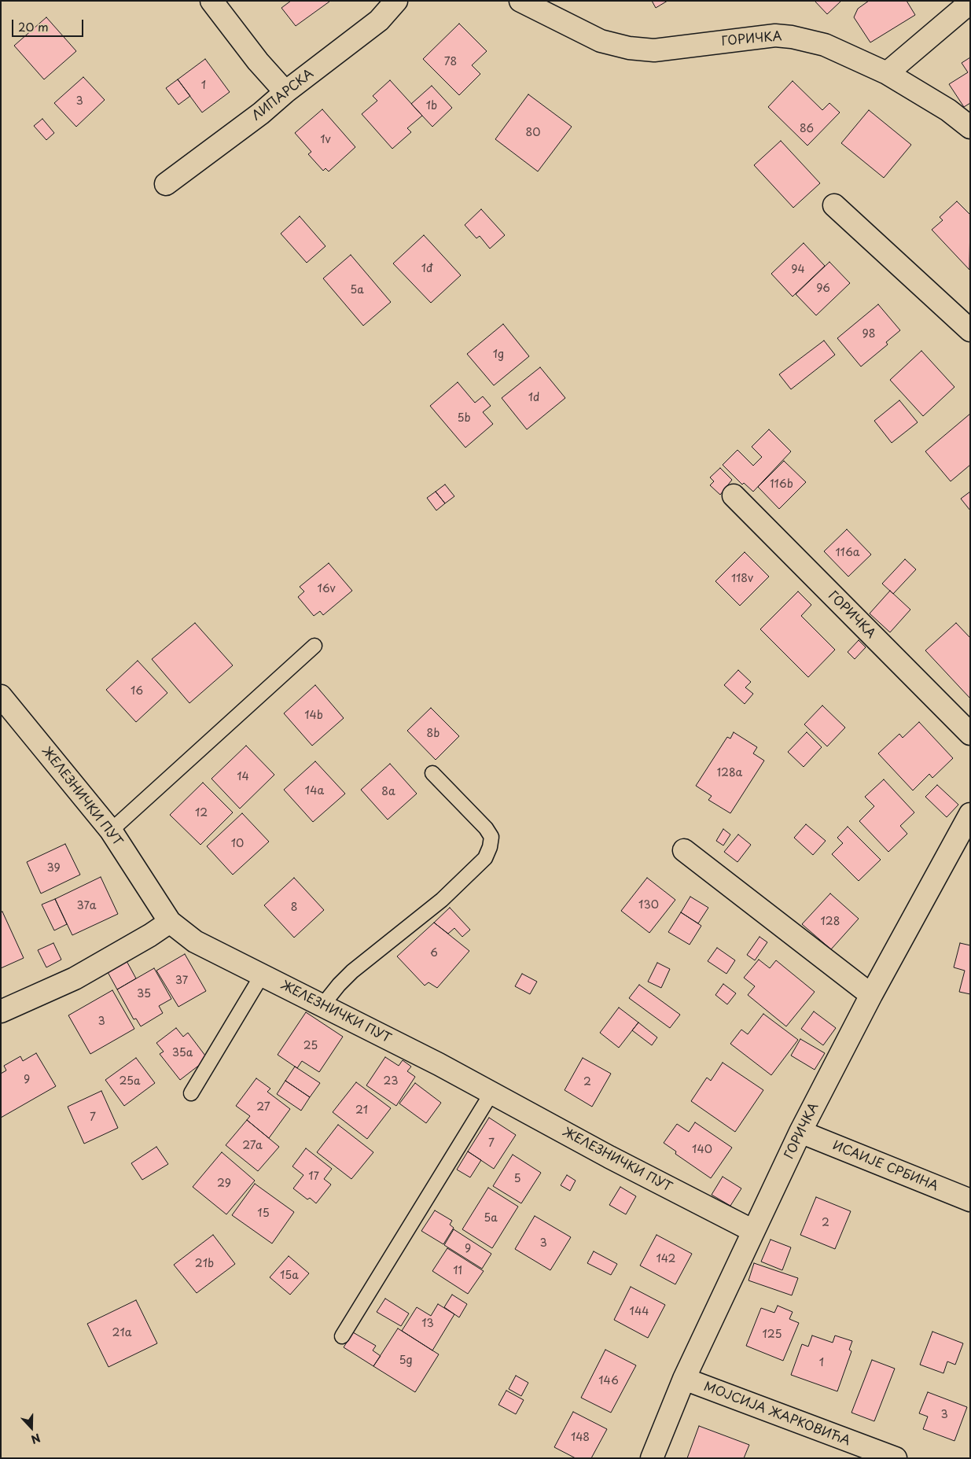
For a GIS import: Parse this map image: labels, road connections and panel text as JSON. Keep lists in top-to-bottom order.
{
  "streets": {
    "street": [
      "ГОРИЧКА",
      "ЛИПАРСКА",
      "ЖЕЛЕЗНИЧКИ ПУТ",
      "ИСАИЈЕ СРБИНА",
      "МОЈСИЈА ЖАРКОВИЋА"
    ]
  },
  "crossings": [
    ["ГОРИЧКА", "ЖЕЛЕЗНИЧКИ ПУТ"],
    ["ГОРИЧКА", "ИСАИЈЕ СРБИНА"],
    ["ГОРИЧКА", "МОЈСИЈА ЖАРКОВИЋА"]
  ],
  "house_numbers": [
    "78",
    "1",
    "3",
    "1b",
    "86",
    "80",
    "1v",
    "1đ",
    "94",
    "96",
    "5a",
    "98",
    "1g",
    "1d",
    "5b",
    "116b",
    "116a",
    "118v",
    "16v",
    "16",
    "14b",
    "8b",
    "128a",
    "14",
    "14a",
    "8a",
    "12",
    "10",
    "39",
    "130",
    "37a",
    "8",
    "128",
    "6",
    "37",
    "35",
    "3",
    "25",
    "35a",
    "9",
    "25a",
    "23",
    "2",
    "27",
    "21",
    "7",
    "7",
    "27a",
    "140",
    "17",
    "5",
    "29",
    "15",
    "5a",
    "2",
    "3",
    "9",
    "142",
    "21b",
    "11",
    "15a",
    "144",
    "13",
    "21a",
    "125",
    "5g",
    "1",
    "146",
    "3",
    "148"
  ],
  "scale_bar": "20 m",
  "north": "bottom"
}
